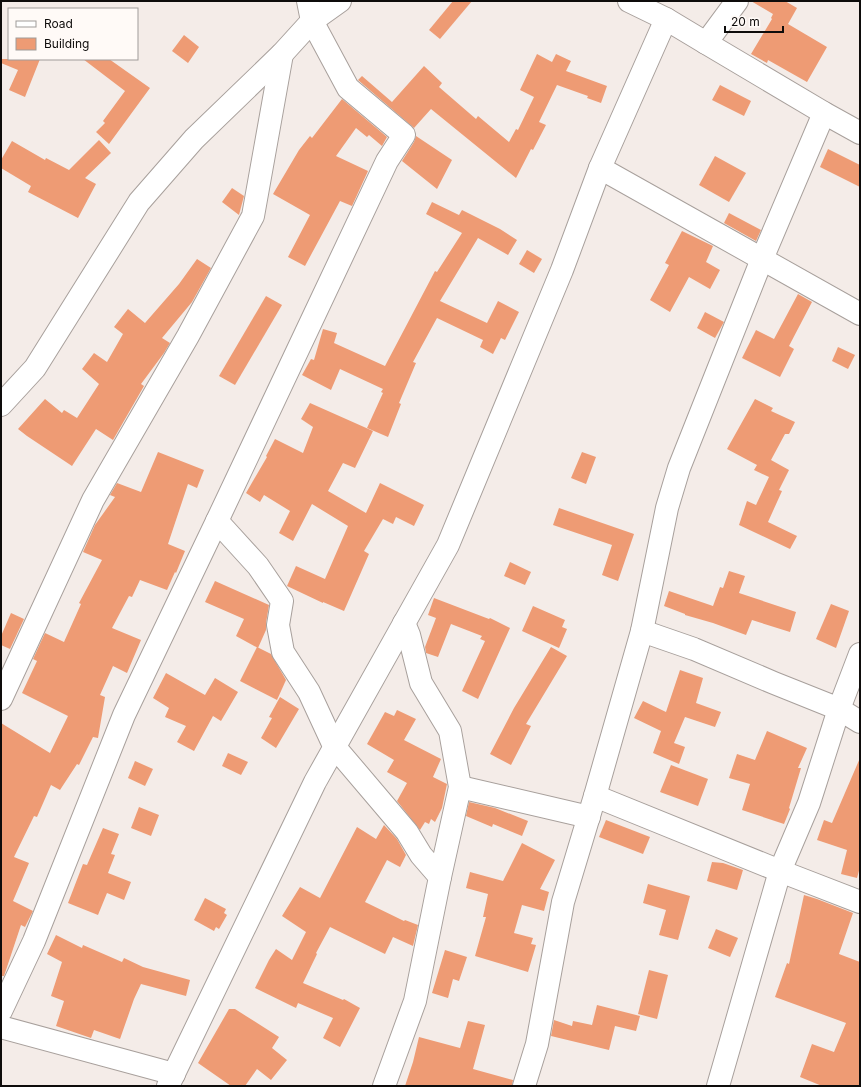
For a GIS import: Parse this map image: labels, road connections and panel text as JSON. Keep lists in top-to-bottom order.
{
  "legend": ["Road", "Building"],
  "scale_bar": "20 m"
}
